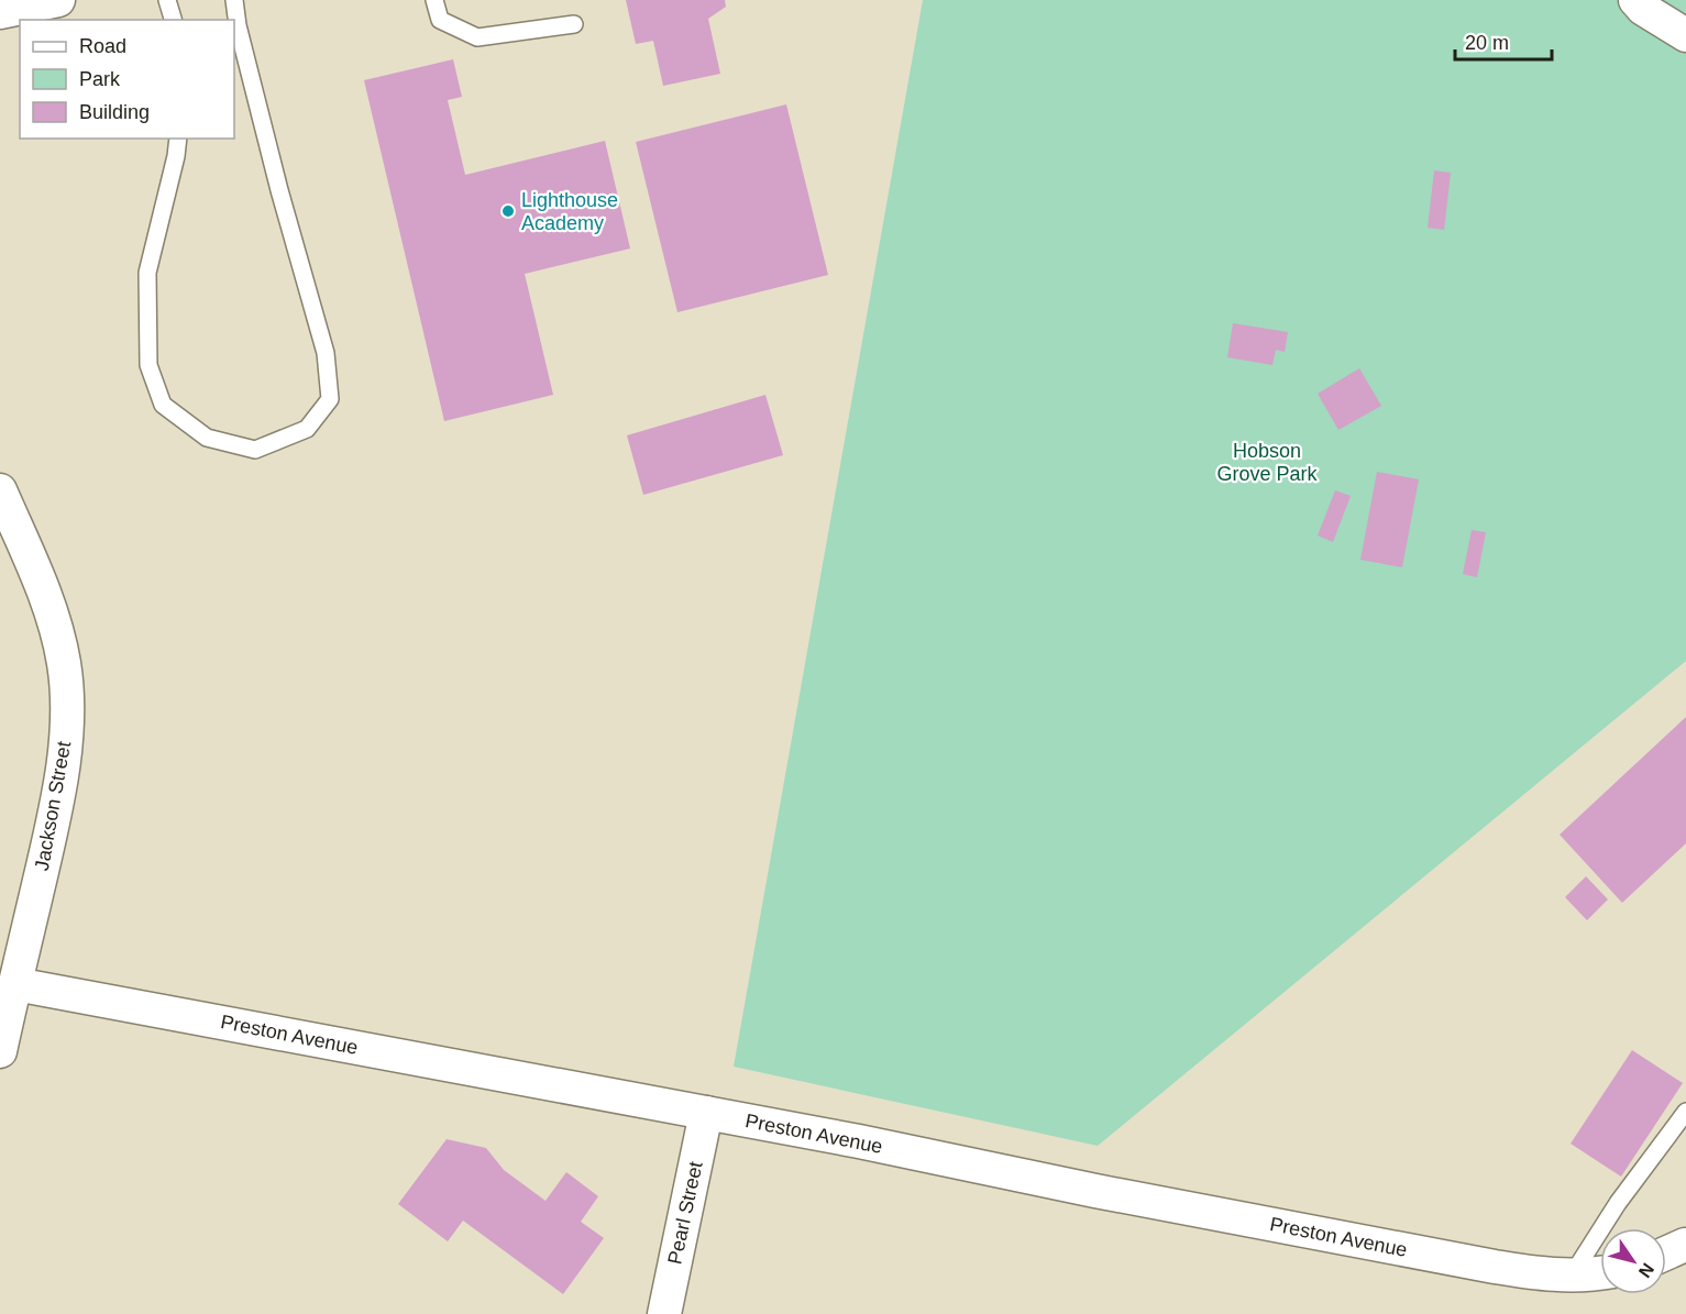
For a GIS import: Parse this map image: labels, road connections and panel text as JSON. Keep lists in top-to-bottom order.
{
  "streets": {
    "street": ["Jackson Street", "Preston Avenue", "Pearl Street"]
  },
  "crossings": [
    ["Jackson Street", "Preston Avenue"],
    ["Preston Avenue", "Pearl Street"]
  ],
  "parks": ["Hobson Grove Park"],
  "places": ["Lighthouse Academy"],
  "legend": ["Road", "Park", "Building"],
  "scale_bar": "20 m",
  "north": "bottom right"
}
